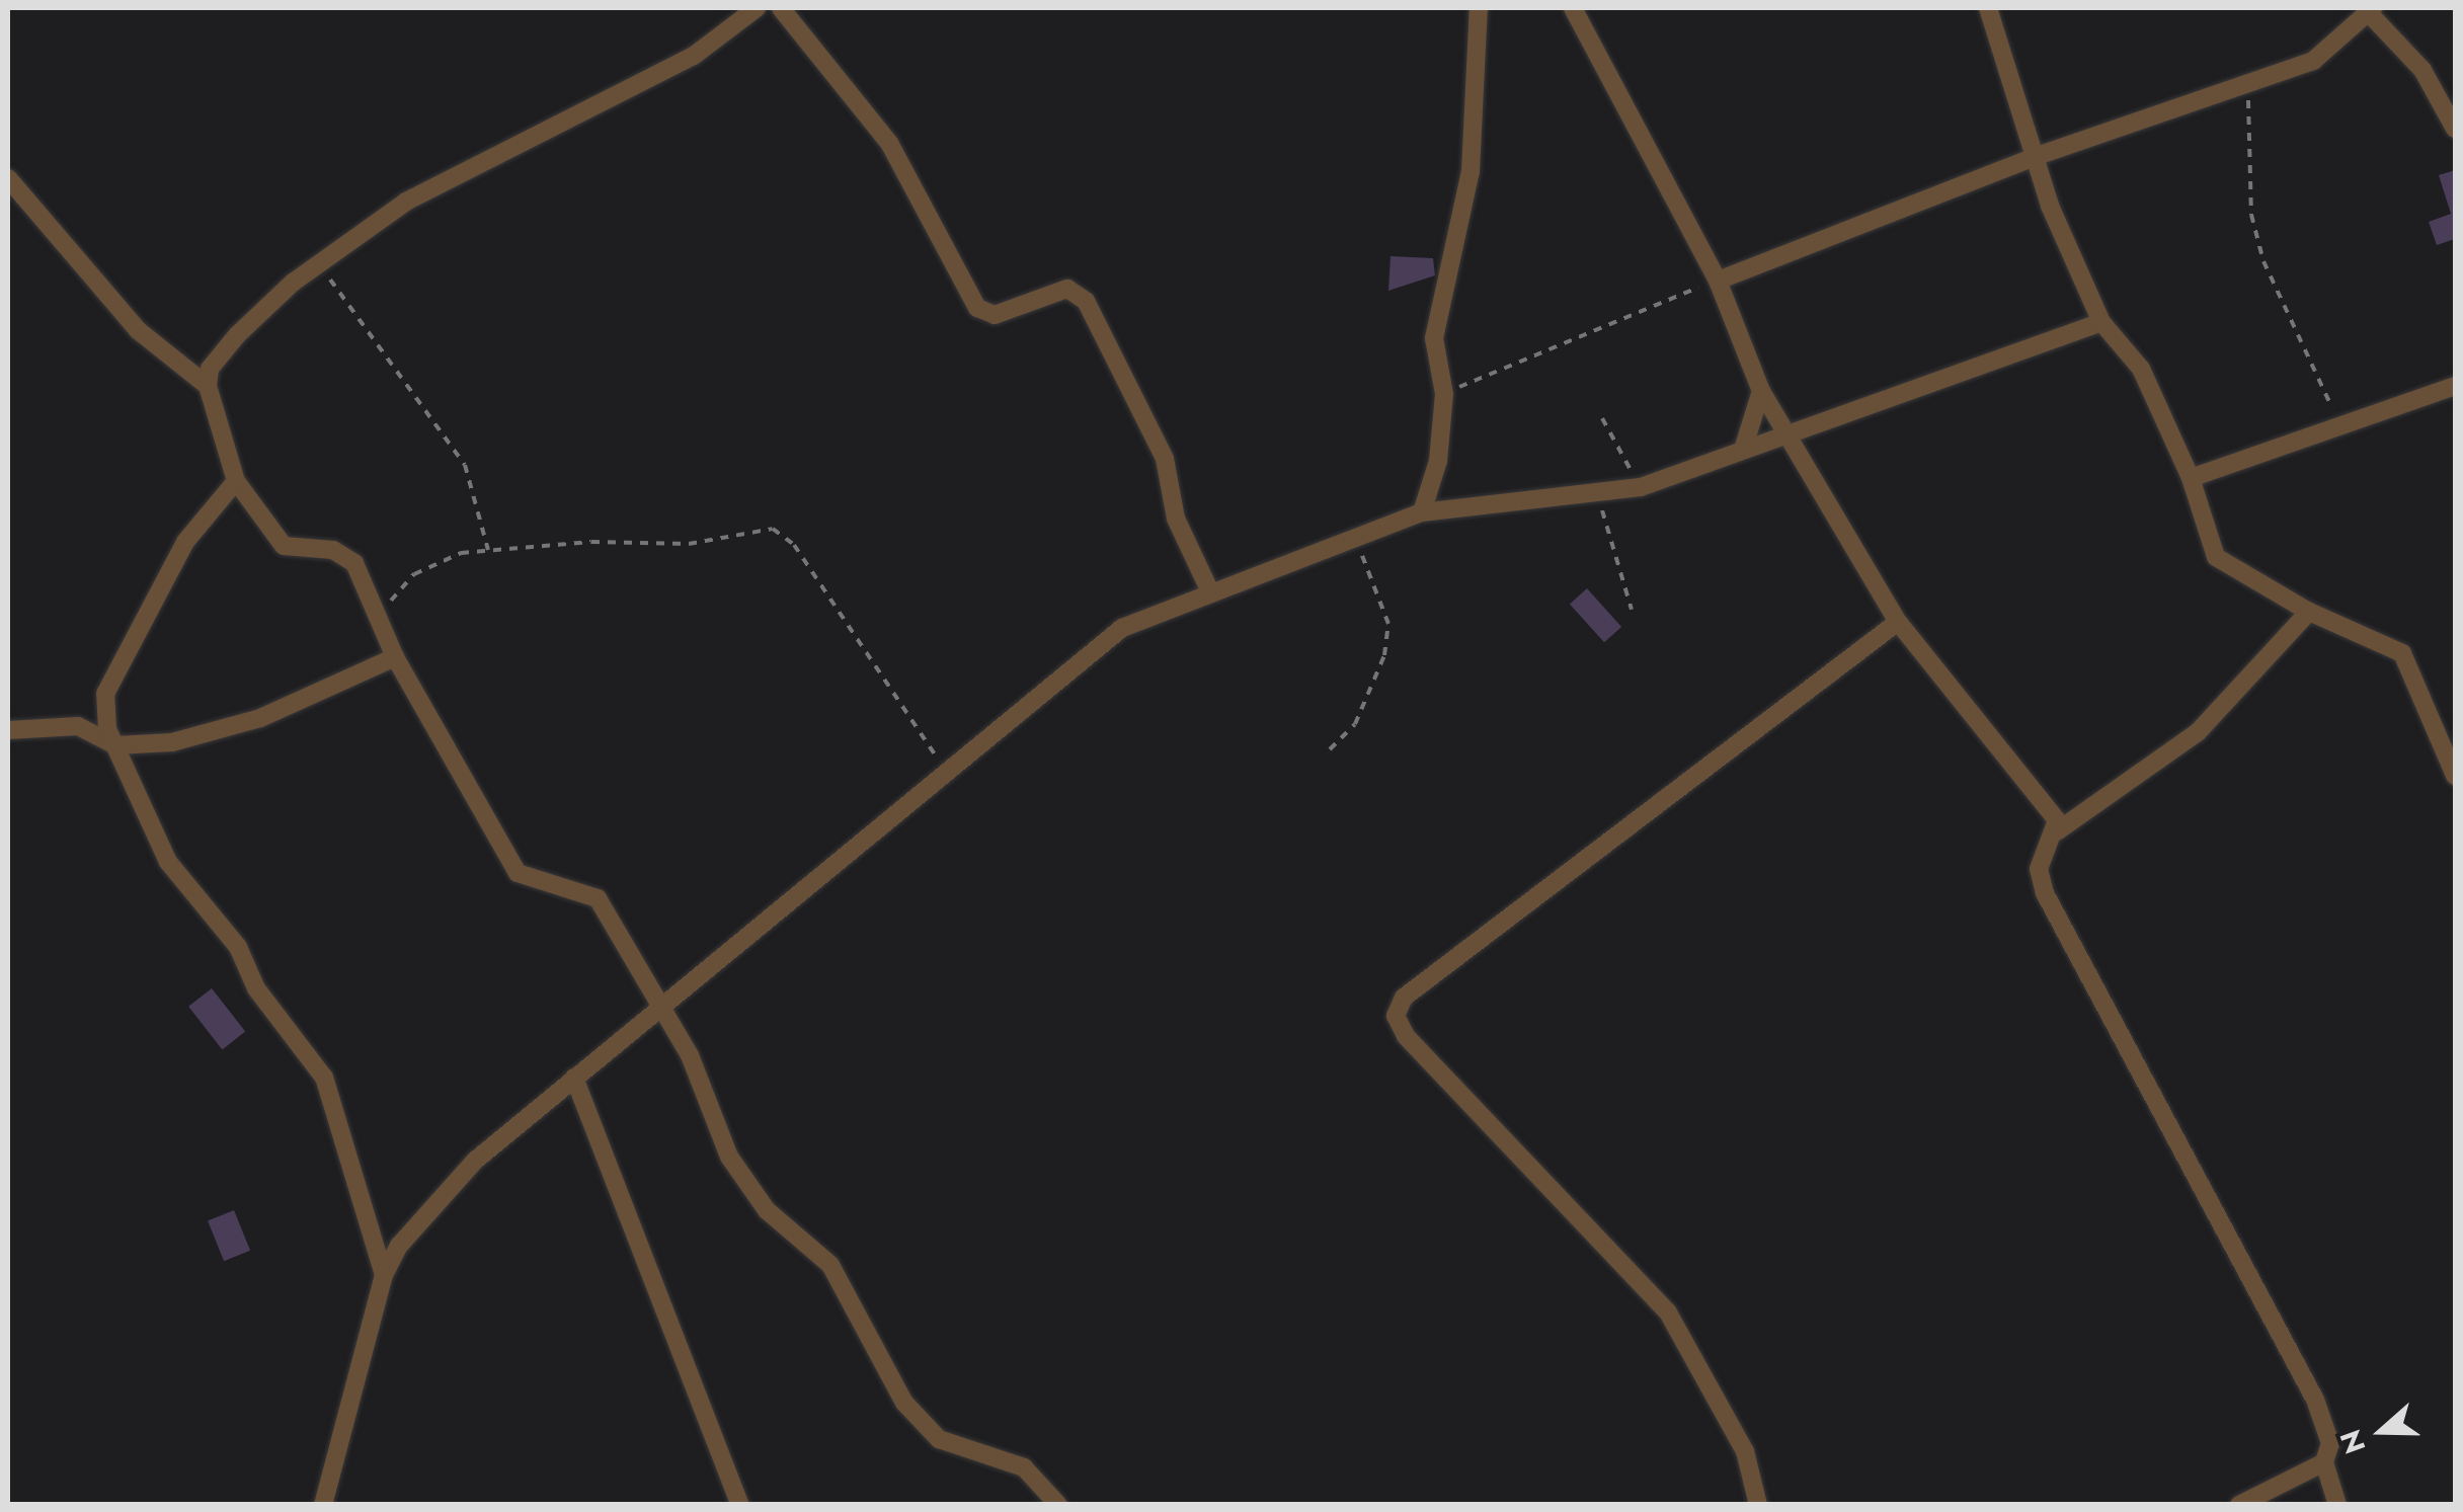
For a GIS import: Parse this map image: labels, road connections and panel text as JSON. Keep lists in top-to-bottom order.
{
  "north": "left"
}
